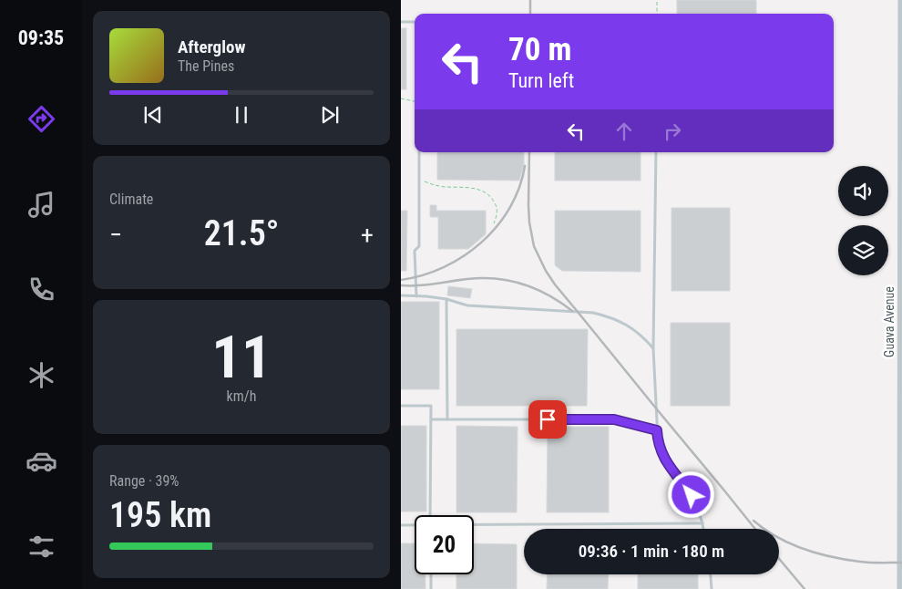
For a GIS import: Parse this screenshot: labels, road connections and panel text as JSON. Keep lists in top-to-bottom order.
{
  "streets": {
    "street": ["Guava Avenue"]
  },
  "page": {
    "tabs": "09:35",
    "turn": ["70 m", "Turn left"],
    "song": ["Afterglow", "The Pines"],
    "tile": [
      "Climate",
      ["11", "km/h"],
      ["Range · 39%", "195 km"]
    ],
    "heat": ["−", "21.5°", "+"],
    "limit": "20",
    "trip": "09:36 · 1 min · 180 m"
  }
}
